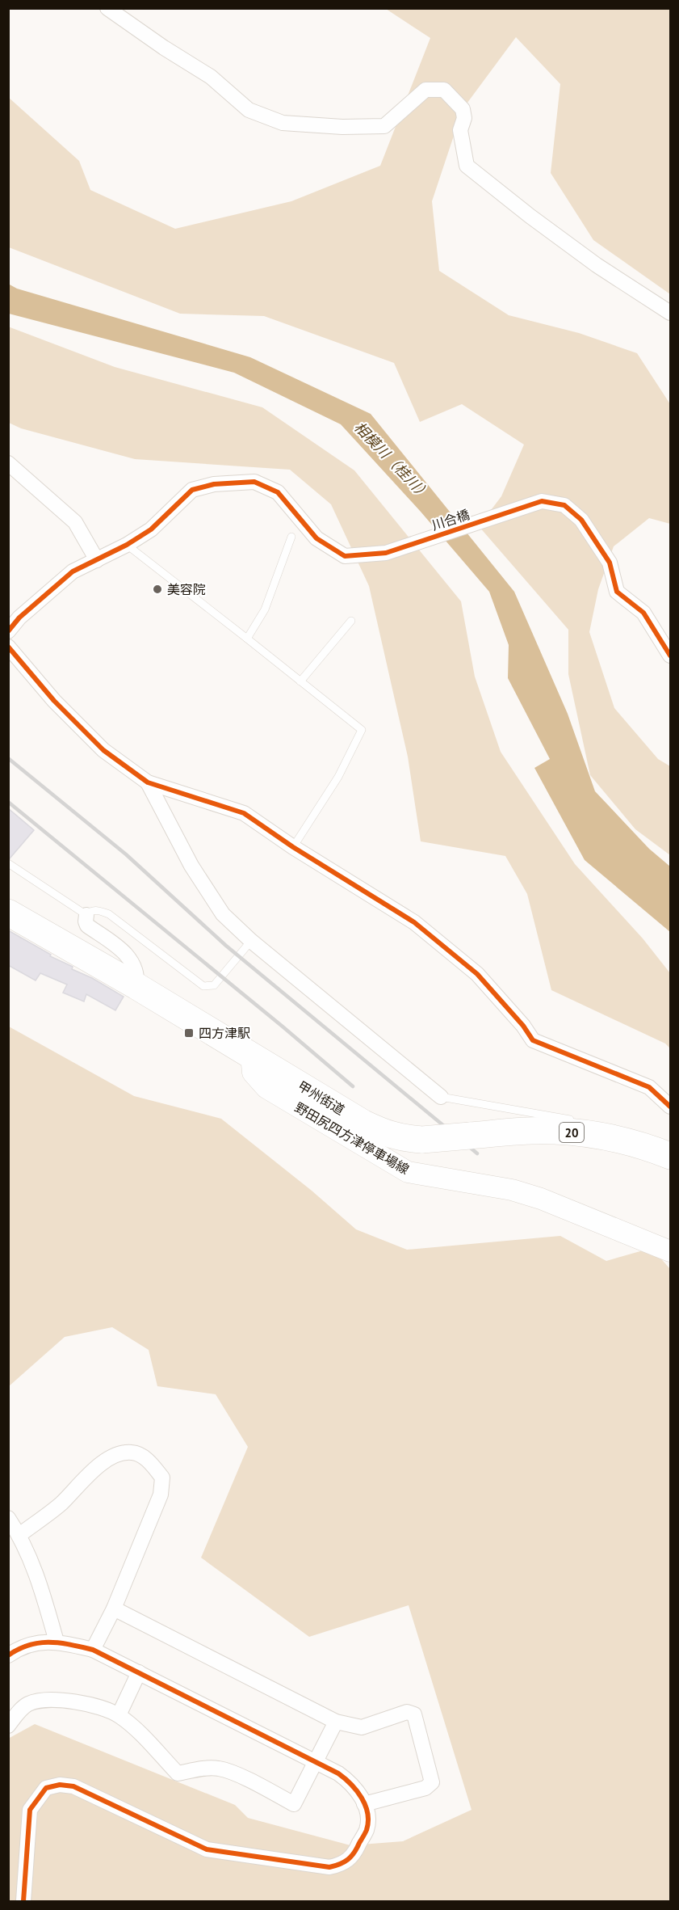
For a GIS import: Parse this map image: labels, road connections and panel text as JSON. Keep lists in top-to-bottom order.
{
  "streets": {
    "highway": ["甲州街道", "20"],
    "main road": ["野田尻四方津停車場線"],
    "street": ["川合橋"]
  },
  "crossings": [
    ["甲州街道", "野田尻四方津停車場線"]
  ],
  "water": ["相模川（桂川）"],
  "places": {
    "other": ["美容院"],
    "transit": ["四方津駅"]
  }
}
